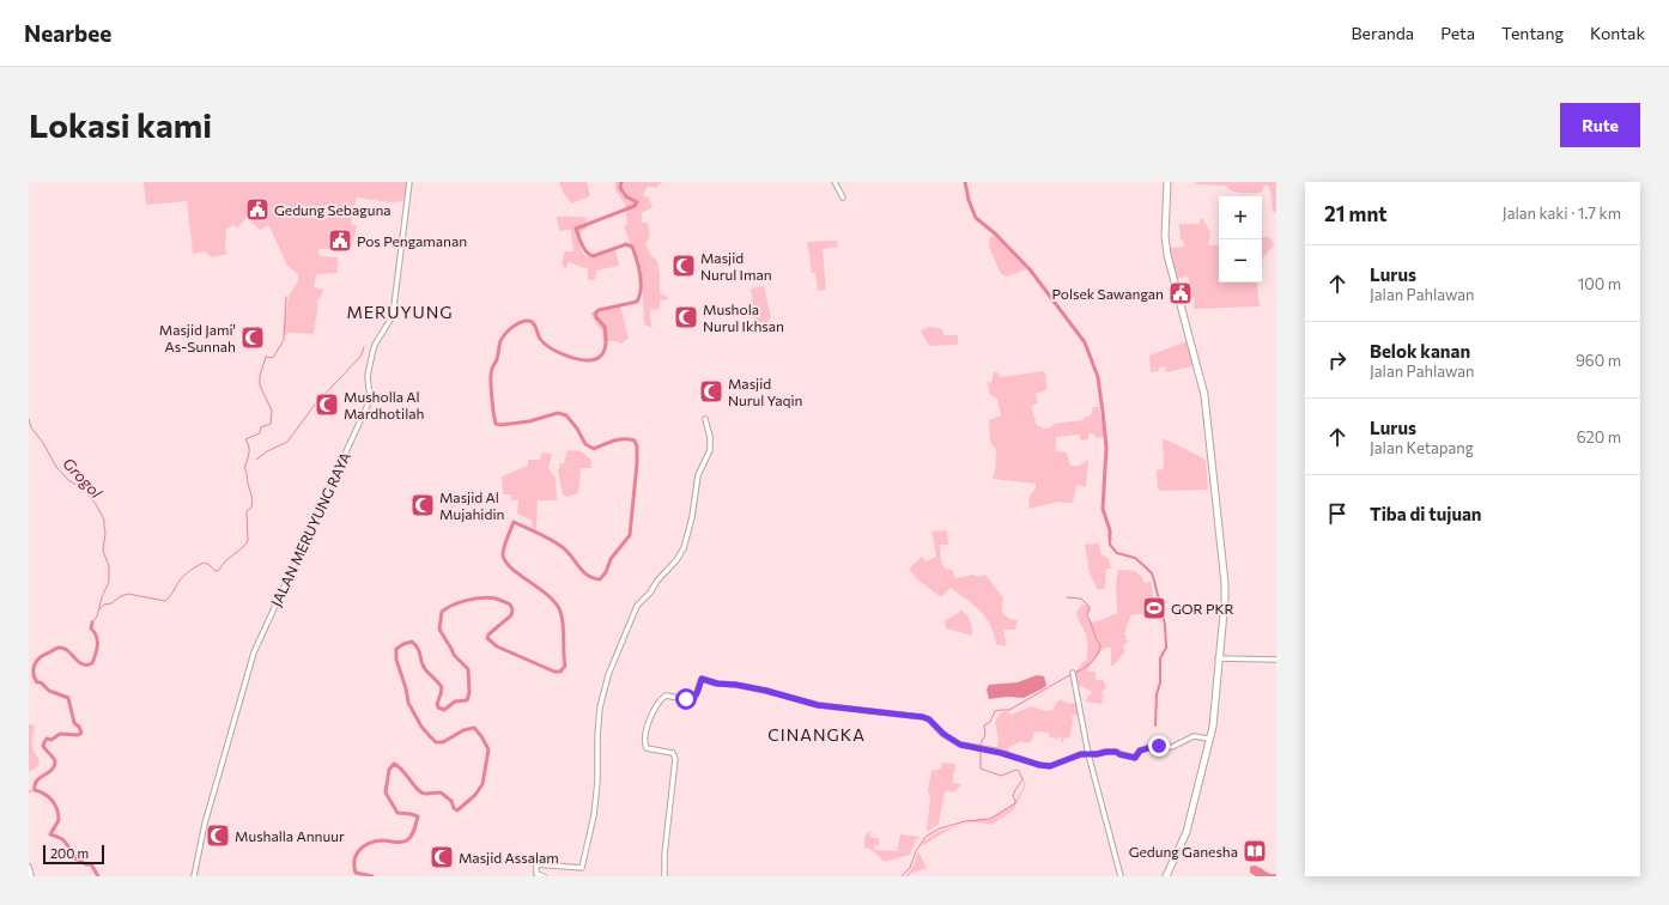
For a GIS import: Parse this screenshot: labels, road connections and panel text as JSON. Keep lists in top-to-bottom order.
{
  "streets": {
    "street": ["JALAN MERUYUNG RAYA"]
  },
  "districts": ["MERUYUNG", "CINANGKA"],
  "water": ["Grogol"],
  "places": {
    "public building": ["Gedung Sebaguna", "Pos Pengamanan", "Polsek Sawangan"],
    "mosque": [
      "Masjid Nurul Iman",
      "Mushola Nurul Ikhsan",
      "Masjid Jami' As-Sunnah",
      "Masjid Nurul Yaqin",
      "Musholla Al Mardhotilah",
      "Masjid Al Mujahidin",
      "Mushalla Annuur",
      "Masjid Assalam"
    ],
    "sports": ["GOR PKR"],
    "library": ["Gedung Ganesha"]
  },
  "scale_bar": "200 m",
  "page": {
    "header": "Nearbee",
    "nav": [
      "Beranda",
      "Peta",
      "Tentang",
      "Kontak"
    ],
    "buttons": "Rute",
    "title": "Lokasi kami",
    "heading": ["21 mnt", "Jalan kaki · 1.7 km"],
    "map_buttons": ["+", "−"],
    "list": [
      ["Lurus", "Jalan Pahlawan", "100 m"],
      ["Belok kanan", "Jalan Pahlawan", "960 m"],
      ["Lurus", "Jalan Ketapang", "620 m"],
      "Tiba di tujuan"
    ],
    "scale": "200 m"
  }
}
